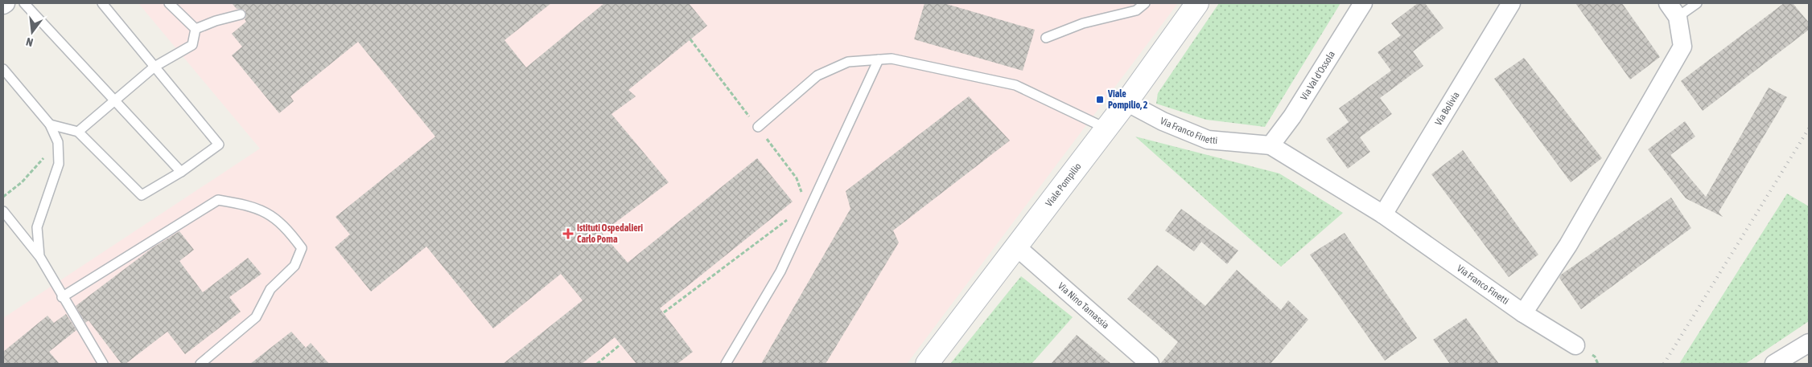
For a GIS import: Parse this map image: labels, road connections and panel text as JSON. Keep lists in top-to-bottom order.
{
  "streets": {
    "street": [
      "Via Val d'Ossola",
      "Via Bolivia",
      "Via Franco Finetti",
      "Viale Pompilio",
      "Via Nino Tamassia"
    ]
  },
  "crossings": [
    ["Via Val d'Ossola", "Via Franco Finetti"],
    ["Via Bolivia", "Via Franco Finetti"],
    ["Via Franco Finetti", "Viale Pompilio"],
    ["Viale Pompilio", "Via Nino Tamassia"]
  ],
  "places": {
    "transit": ["Viale Pompilio, 2"],
    "health": ["Istituti Ospedalieri Carlo Poma"]
  },
  "north": "bottom"
}
